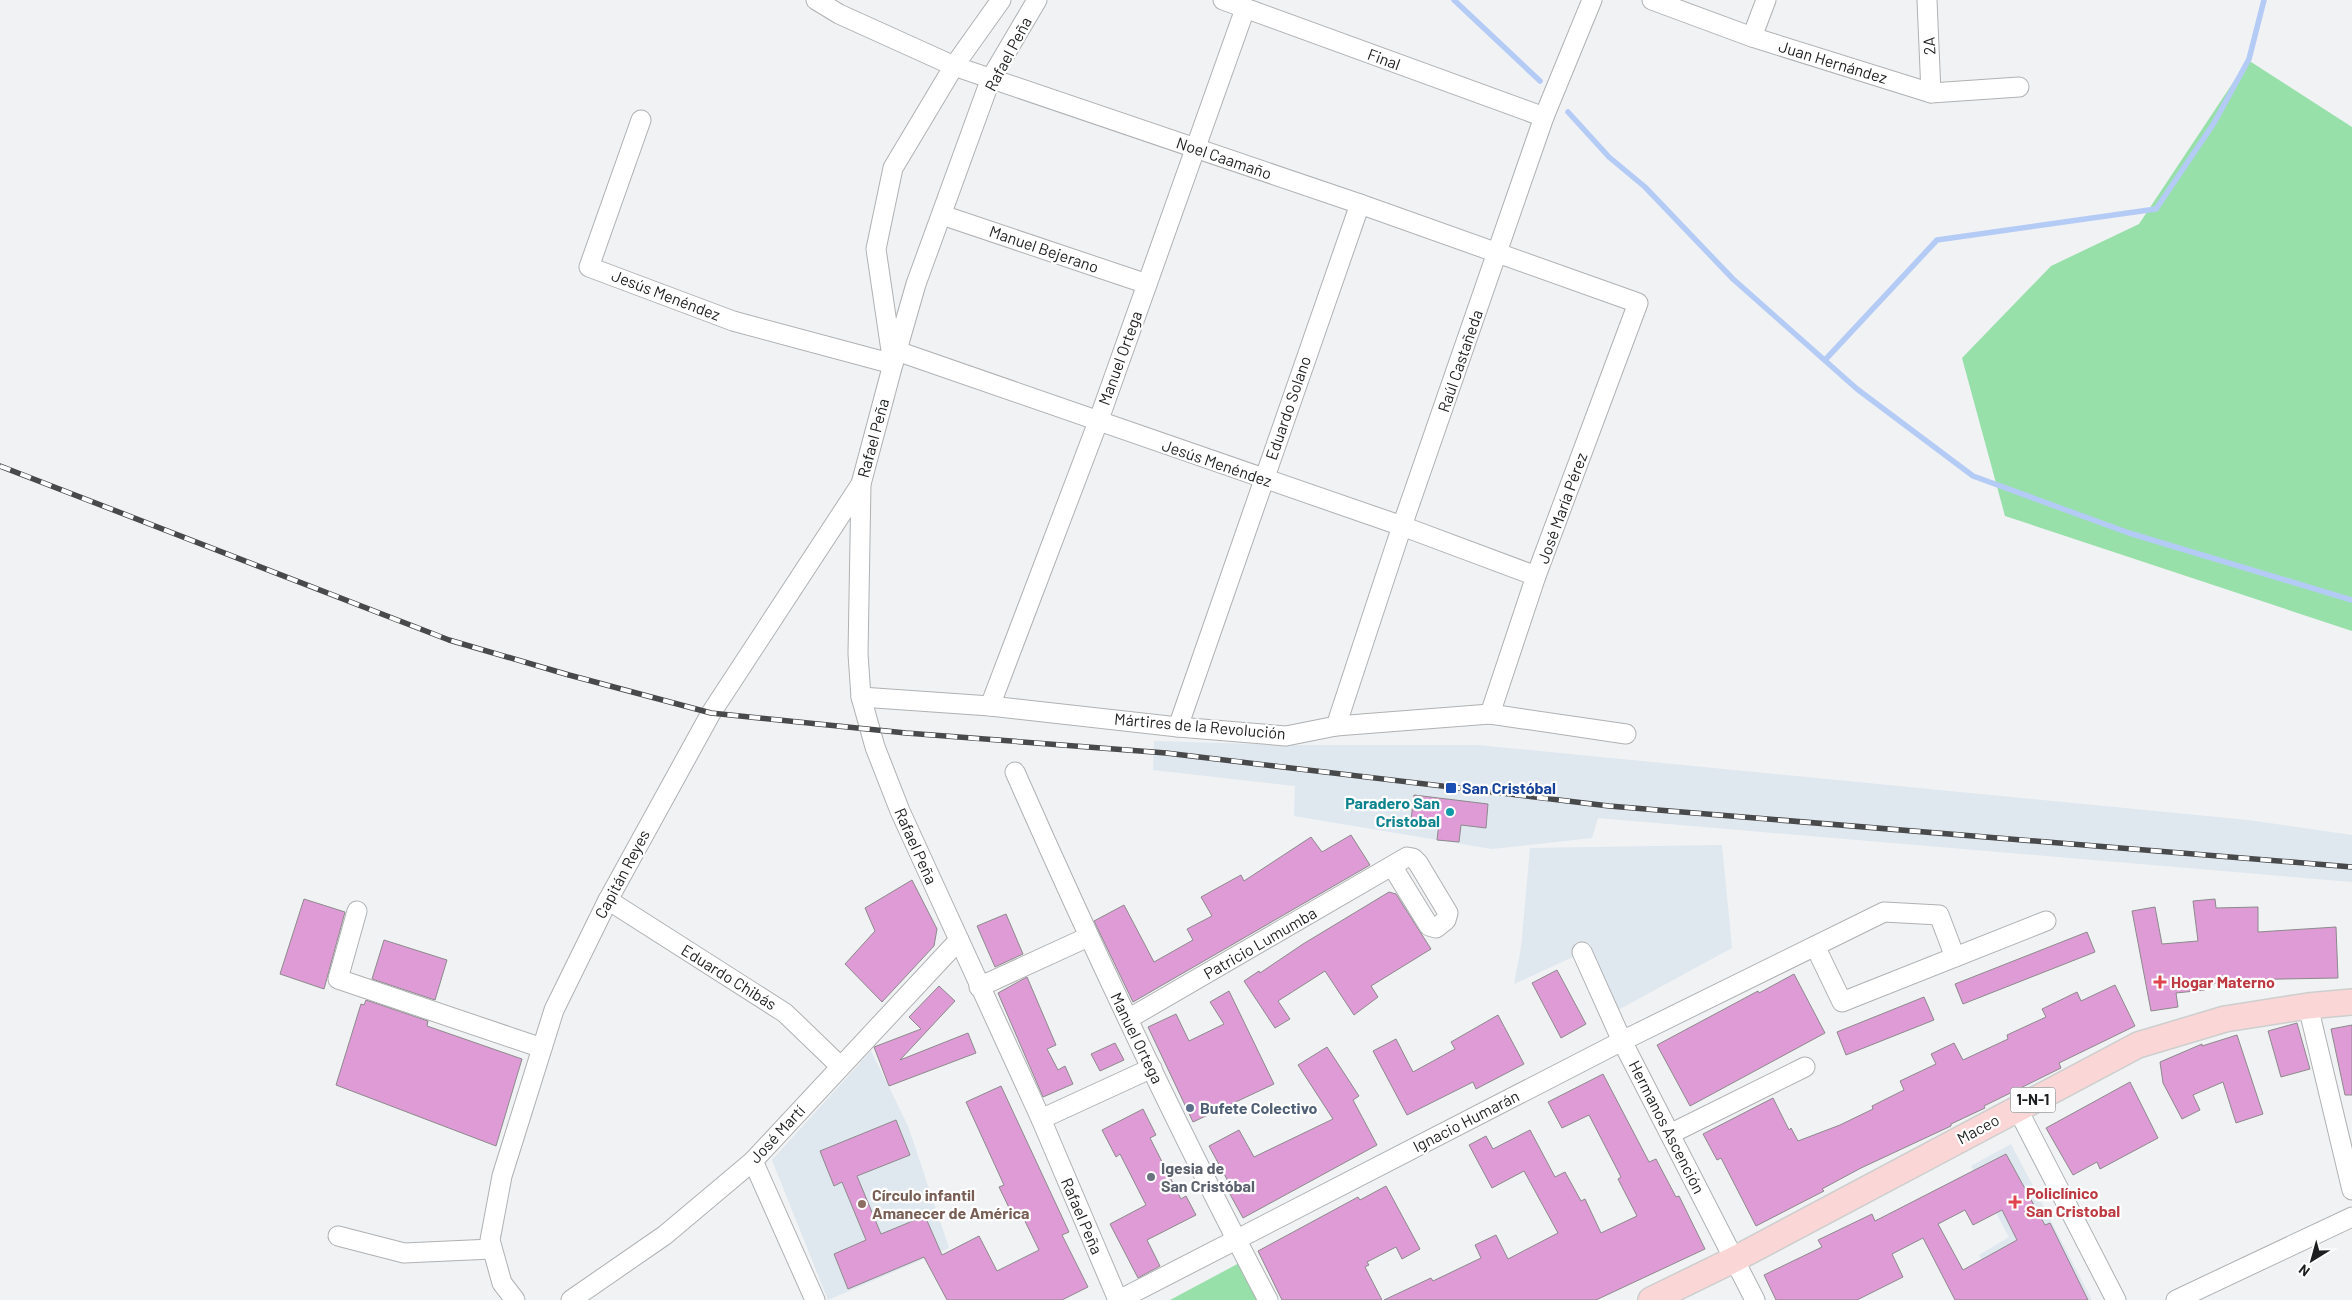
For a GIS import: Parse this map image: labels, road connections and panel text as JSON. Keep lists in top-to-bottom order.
{
  "streets": {
    "main road": ["1-N-1", "Maceo"],
    "street": [
      "2A",
      "Rafael Peña",
      "Final",
      "Juan Hernández",
      "Noel Caamaño",
      "Manuel Bejerano",
      "Jesús Menéndez",
      "Manuel Ortega",
      "Raúl Castañeda",
      "Eduardo Solano",
      "José María Pérez",
      "Mártires de la Revolución",
      "Capitán Reyes",
      "Patricio Lumumba",
      "Eduardo Chibás",
      "Ignacio Humarán",
      "Hermanos Ascención",
      "José Martí"
    ]
  },
  "crossings": [
    ["2A", "Juan Hernández"],
    ["Rafael Peña", "Noel Caamaño"],
    ["Rafael Peña", "Manuel Bejerano"],
    ["Rafael Peña", "Jesús Menéndez"],
    ["Rafael Peña", "Mártires de la Revolución"],
    ["Rafael Peña", "Capitán Reyes"],
    ["Rafael Peña", "Ignacio Humarán"],
    ["Rafael Peña", "José Martí"],
    ["Final", "Manuel Ortega"],
    ["Final", "Raúl Castañeda"],
    ["Noel Caamaño", "Manuel Ortega"],
    ["Noel Caamaño", "Raúl Castañeda"],
    ["Noel Caamaño", "Eduardo Solano"],
    ["Noel Caamaño", "José María Pérez"],
    ["Manuel Bejerano", "Manuel Ortega"],
    ["Jesús Menéndez", "Manuel Ortega"],
    ["Jesús Menéndez", "Raúl Castañeda"],
    ["Jesús Menéndez", "Eduardo Solano"],
    ["Jesús Menéndez", "José María Pérez"],
    ["Manuel Ortega", "Mártires de la Revolución"],
    ["Manuel Ortega", "Patricio Lumumba"],
    ["Manuel Ortega", "Ignacio Humarán"],
    ["Raúl Castañeda", "Mártires de la Revolución"],
    ["Eduardo Solano", "Mártires de la Revolución"],
    ["José María Pérez", "Mártires de la Revolución"],
    ["Capitán Reyes", "Eduardo Chibás"],
    ["Eduardo Chibás", "José Martí"],
    ["Ignacio Humarán", "Hermanos Ascención"],
    ["Hermanos Ascención", "Maceo"]
  ],
  "places": {
    "transit": ["San Cristóbal"],
    "other": [
      "Paradero San Cristobal",
      "Bufete Colectivo",
      "Igesia de San Cristóbal",
      "Círculo infantil Amanecer de América"
    ],
    "health": ["Hogar Materno", "Policlínico San Cristobal"]
  },
  "north": "bottom left"
}
